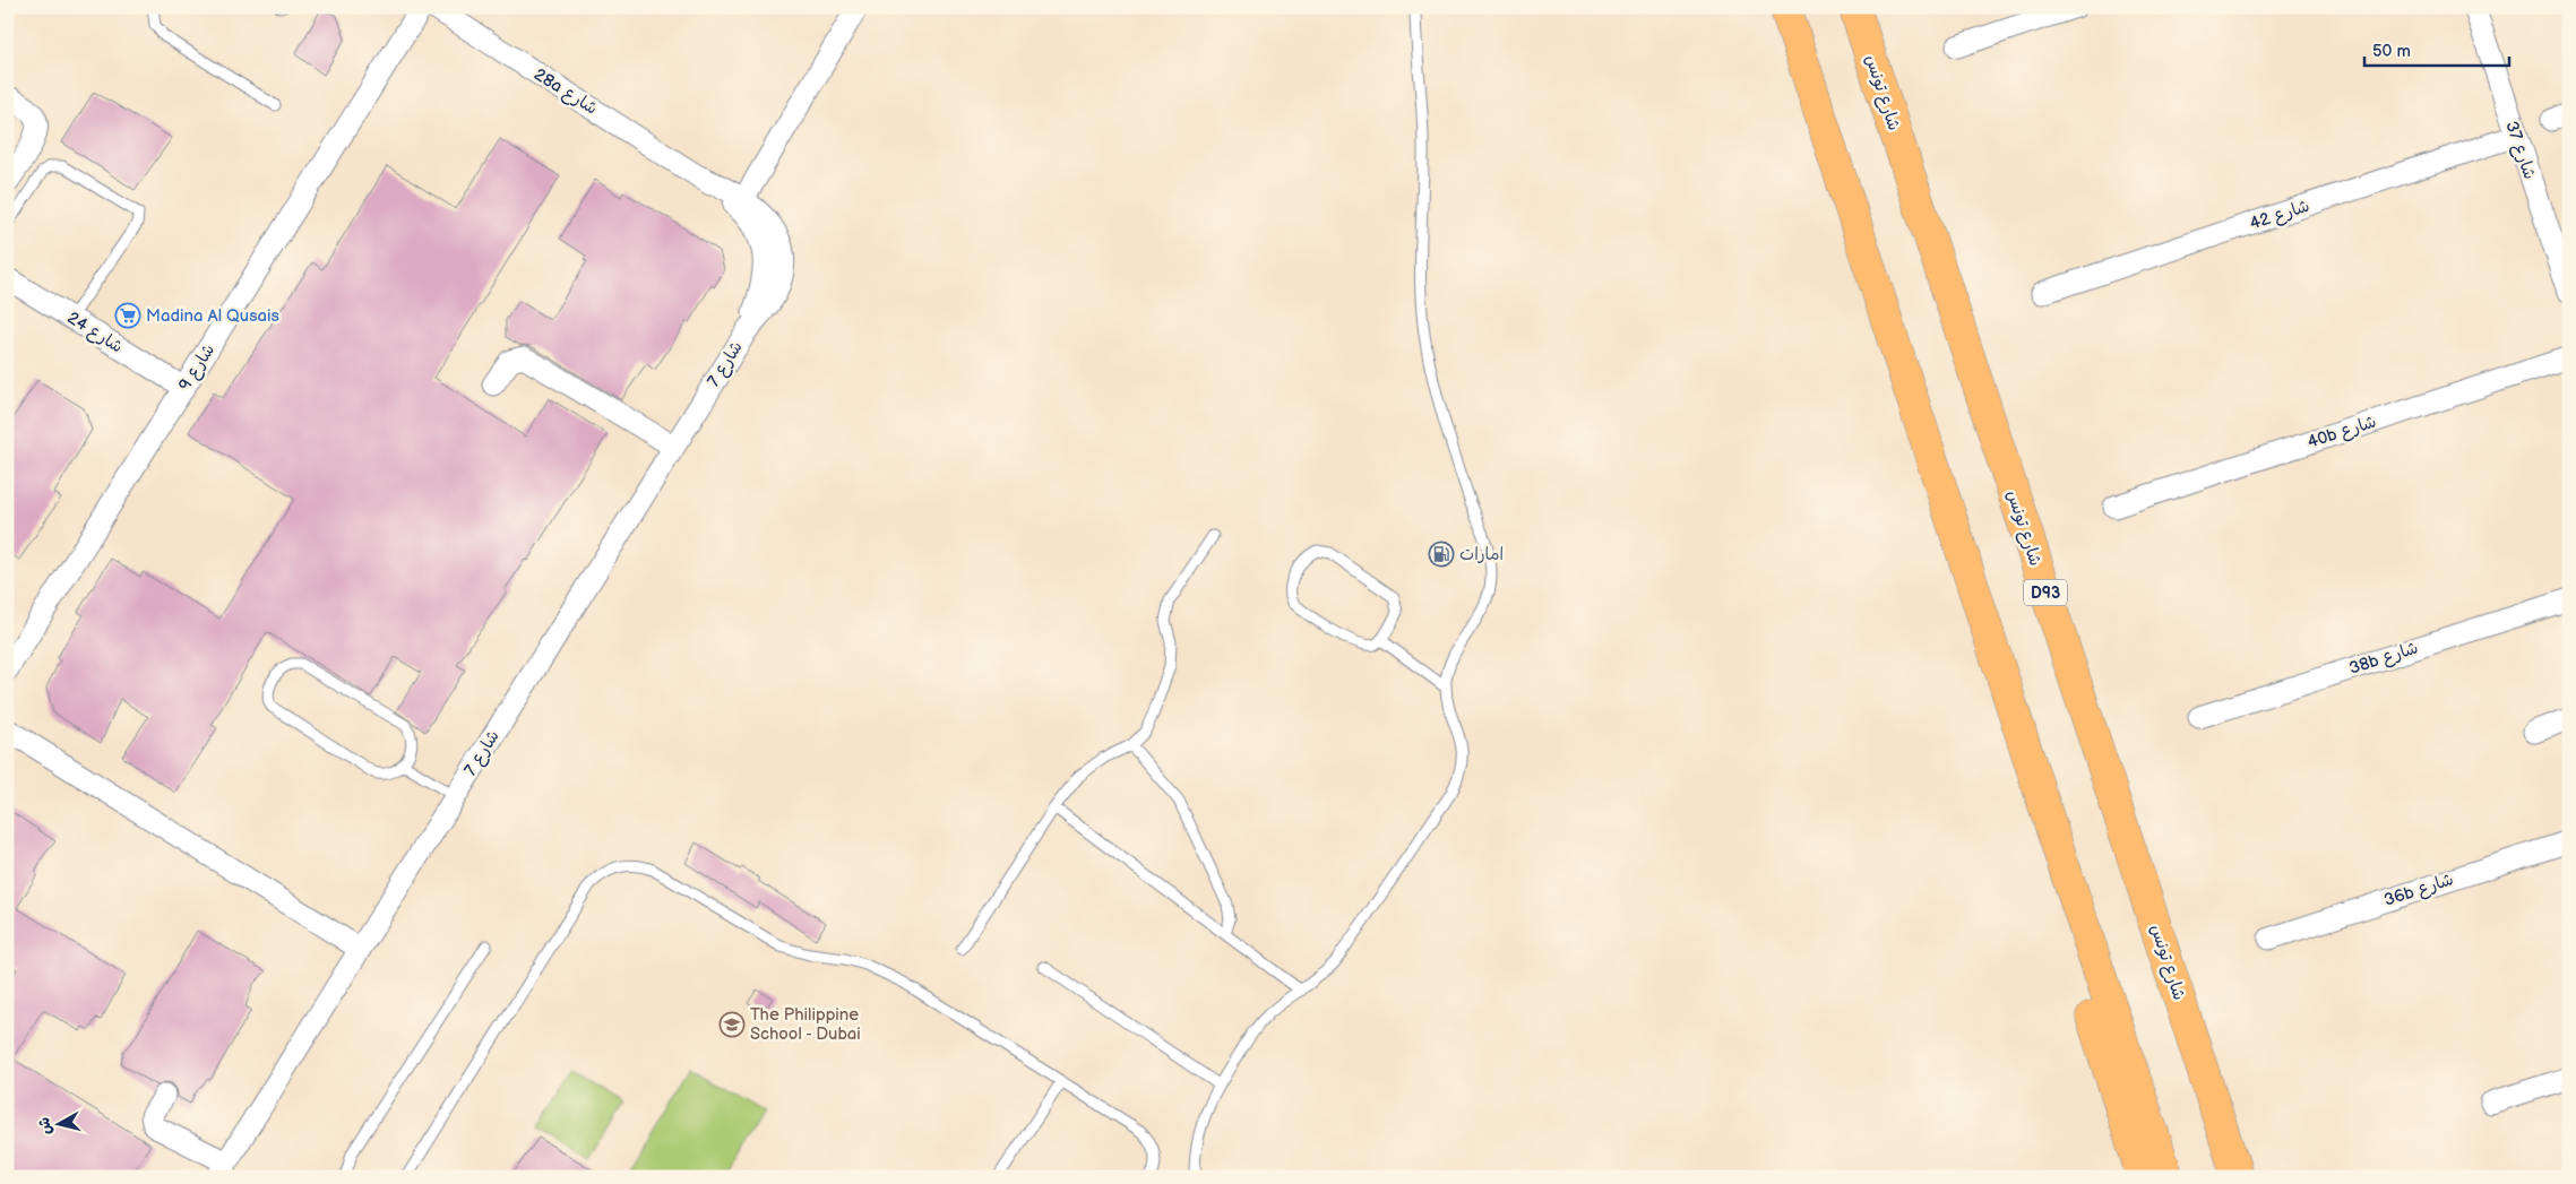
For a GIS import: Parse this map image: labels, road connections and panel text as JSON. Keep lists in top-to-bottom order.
{
  "streets": {
    "main road": ["شارع تونس", "D93"],
    "street": [
      "28a شارع",
      "شارع 37",
      "شارع 42",
      "شارع 24",
      "شارع 7",
      "شارع 9",
      "40b شارع",
      "38b شارع",
      "36b شارع"
    ]
  },
  "crossings": [
    ["28a شارع", "شارع 7"],
    ["شارع 37", "شارع 42"],
    ["شارع 24", "شارع 9"]
  ],
  "places": {
    "supermarket": ["Madina Al Qusais"],
    "fuel station": ["امارات"],
    "school or university": ["The Philippine School - Dubai"]
  },
  "scale_bar": "50 m",
  "north": "left"
}
